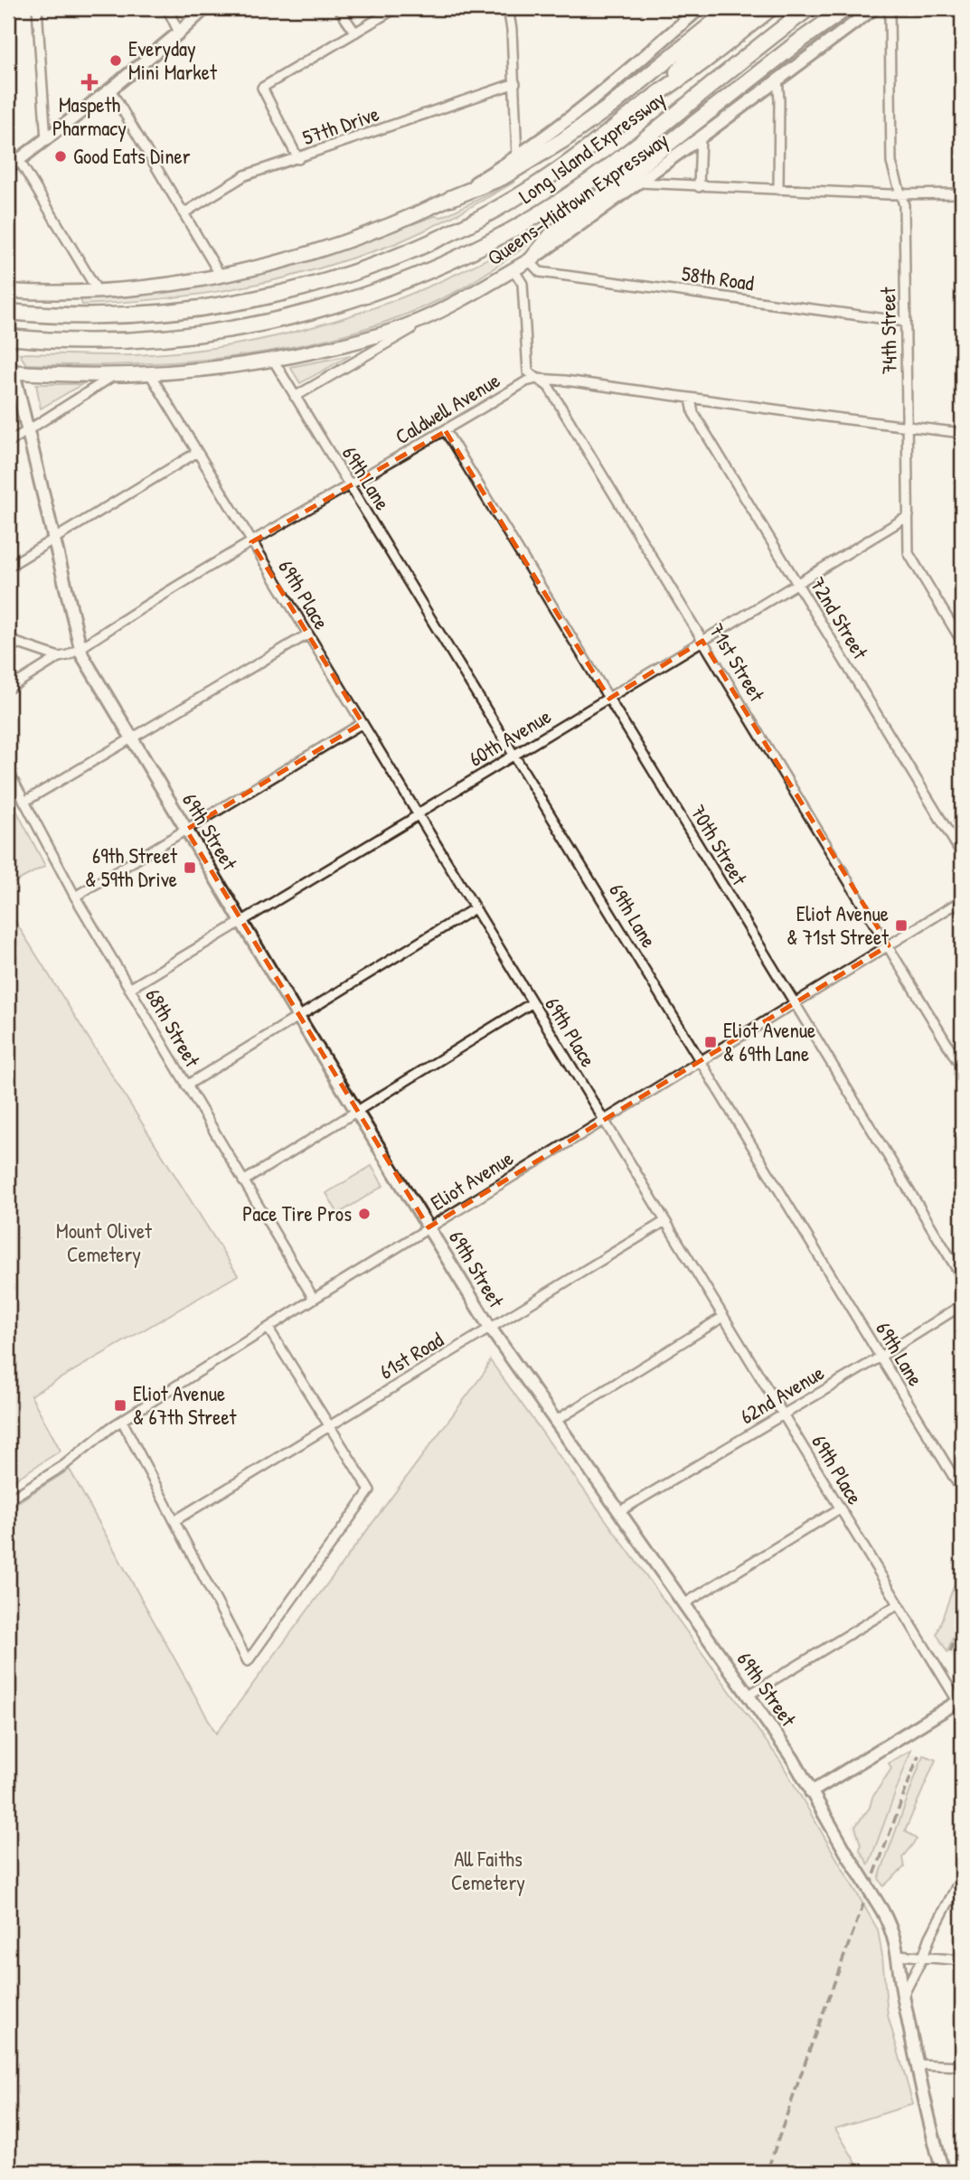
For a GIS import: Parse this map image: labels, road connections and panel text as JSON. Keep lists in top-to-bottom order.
{
  "streets": {
    "highway": ["Long Island Expressway"],
    "main road": ["Queens-Midtown Expressway", "69th Street"],
    "street": [
      "57th Drive",
      "58th Road",
      "74th Street",
      "Caldwell Avenue",
      "69th Lane",
      "69th Place",
      "72nd Street",
      "71st Street",
      "60th Avenue",
      "70th Street",
      "68th Street",
      "Eliot Avenue",
      "61st Road",
      "62nd Avenue"
    ]
  },
  "crossings": [
    ["Queens-Midtown Expressway", "58th Road"],
    ["Queens-Midtown Expressway", "69th Lane"],
    ["Queens-Midtown Expressway", "69th Place"],
    ["Queens-Midtown Expressway", "71st Street"],
    ["Queens-Midtown Expressway", "69th Street"],
    ["58th Road", "74th Street"],
    ["74th Street", "Caldwell Avenue"],
    ["74th Street", "60th Avenue"],
    ["Caldwell Avenue", "69th Lane"],
    ["Caldwell Avenue", "69th Place"],
    ["Caldwell Avenue", "72nd Street"],
    ["Caldwell Avenue", "71st Street"],
    ["Caldwell Avenue", "69th Street"],
    ["Caldwell Avenue", "70th Street"],
    ["69th Lane", "60th Avenue"],
    ["69th Lane", "Eliot Avenue"],
    ["69th Lane", "62nd Avenue"],
    ["69th Place", "60th Avenue"],
    ["69th Place", "Eliot Avenue"],
    ["69th Place", "61st Road"],
    ["69th Place", "62nd Avenue"],
    ["72nd Street", "60th Avenue"],
    ["71st Street", "60th Avenue"],
    ["71st Street", "Eliot Avenue"],
    ["60th Avenue", "69th Street"],
    ["60th Avenue", "70th Street"],
    ["60th Avenue", "68th Street"],
    ["69th Street", "Eliot Avenue"],
    ["69th Street", "61st Road"],
    ["69th Street", "62nd Avenue"],
    ["70th Street", "Eliot Avenue"],
    ["68th Street", "Eliot Avenue"]
  ],
  "parks": ["Mount Olivet Cemetery", "All Faiths Cemetery"],
  "places": {
    "other": ["Everyday Mini Market", "Good Eats Diner", "Pace Tire Pros"],
    "health": ["Maspeth Pharmacy"],
    "transit": [
      "69th Street & 59th Drive",
      "Eliot Avenue & 71st Street",
      "Eliot Avenue & 69th Lane",
      "Eliot Avenue & 67th Street"
    ]
  }
}
